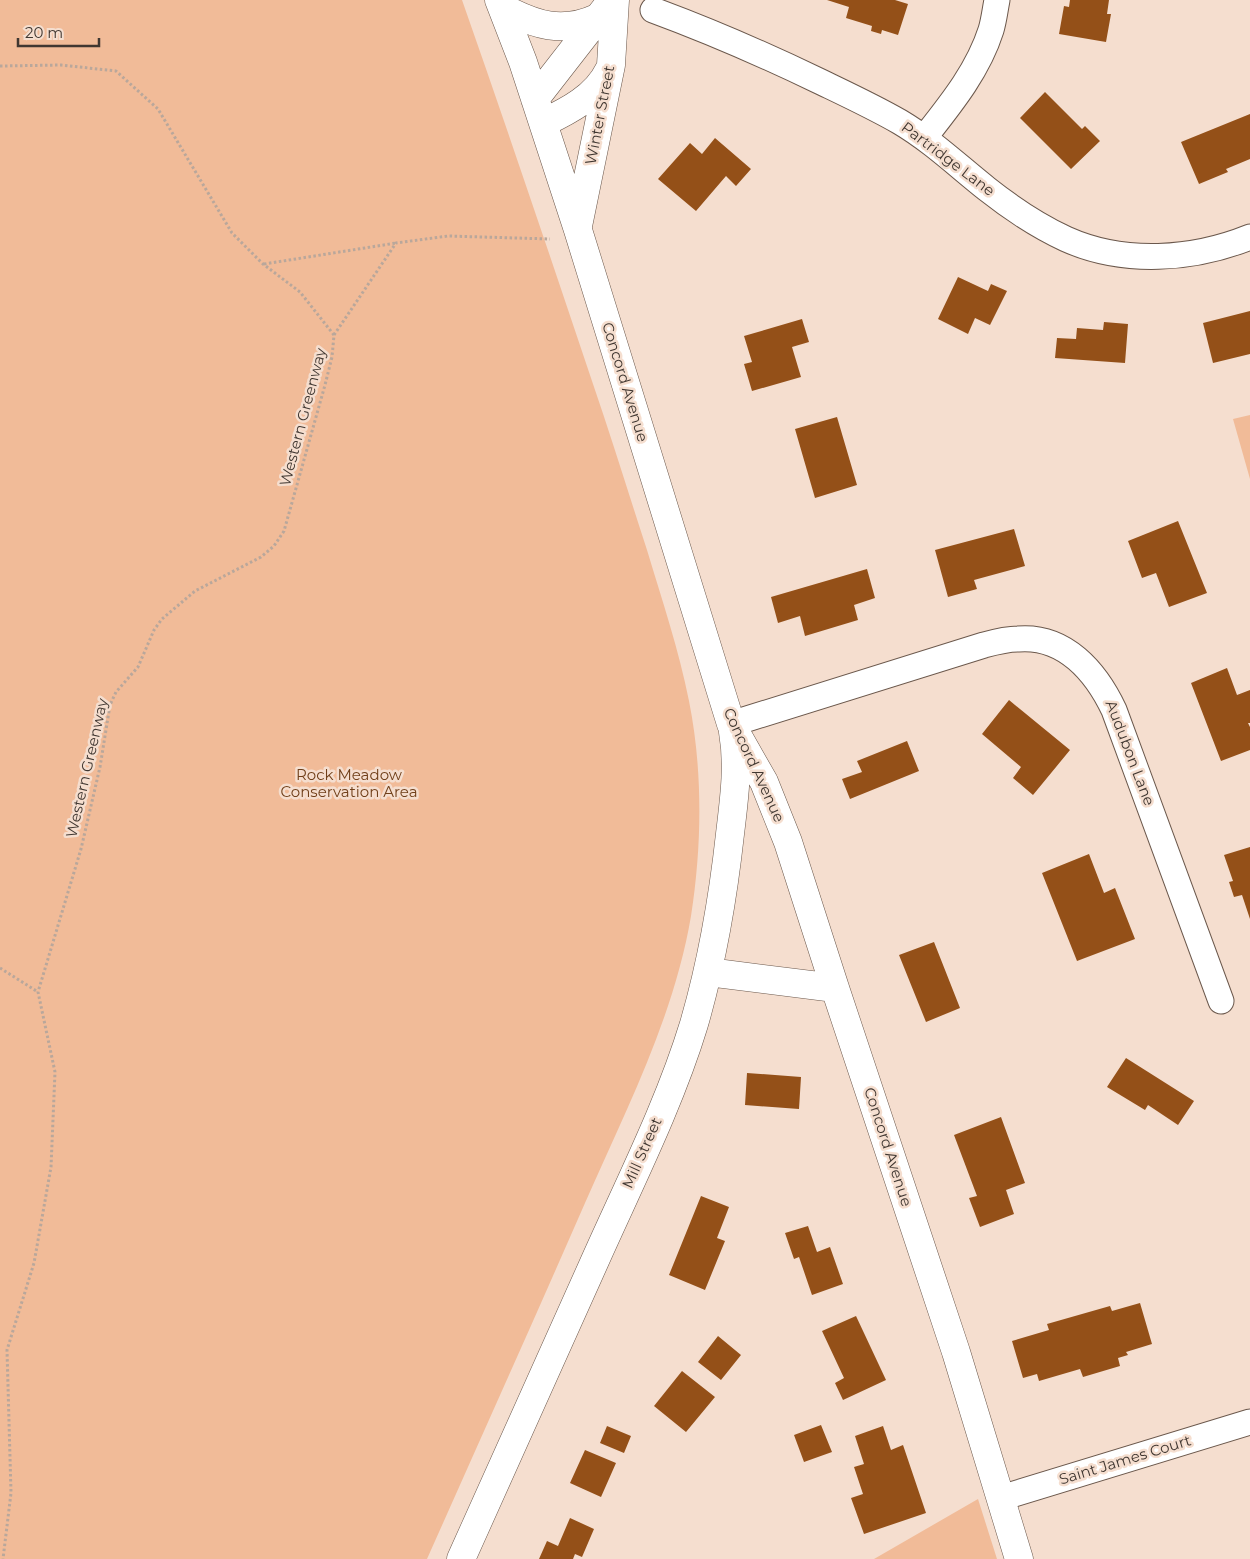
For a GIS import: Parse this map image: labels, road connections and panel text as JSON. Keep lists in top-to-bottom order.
{
  "streets": {
    "main road": ["Winter Street", "Concord Avenue", "Mill Street"],
    "street": ["Partridge Lane", "Audubon Lane", "Saint James Court"],
    "path": ["Western Greenway"]
  },
  "crossings": [
    ["Winter Street", "Concord Avenue"],
    ["Concord Avenue", "Audubon Lane"],
    ["Concord Avenue", "Mill Street"],
    ["Concord Avenue", "Saint James Court"],
    ["Audubon Lane", "Mill Street"]
  ],
  "parks": ["Rock Meadow Conservation Area"],
  "scale_bar": "20 m"
}
